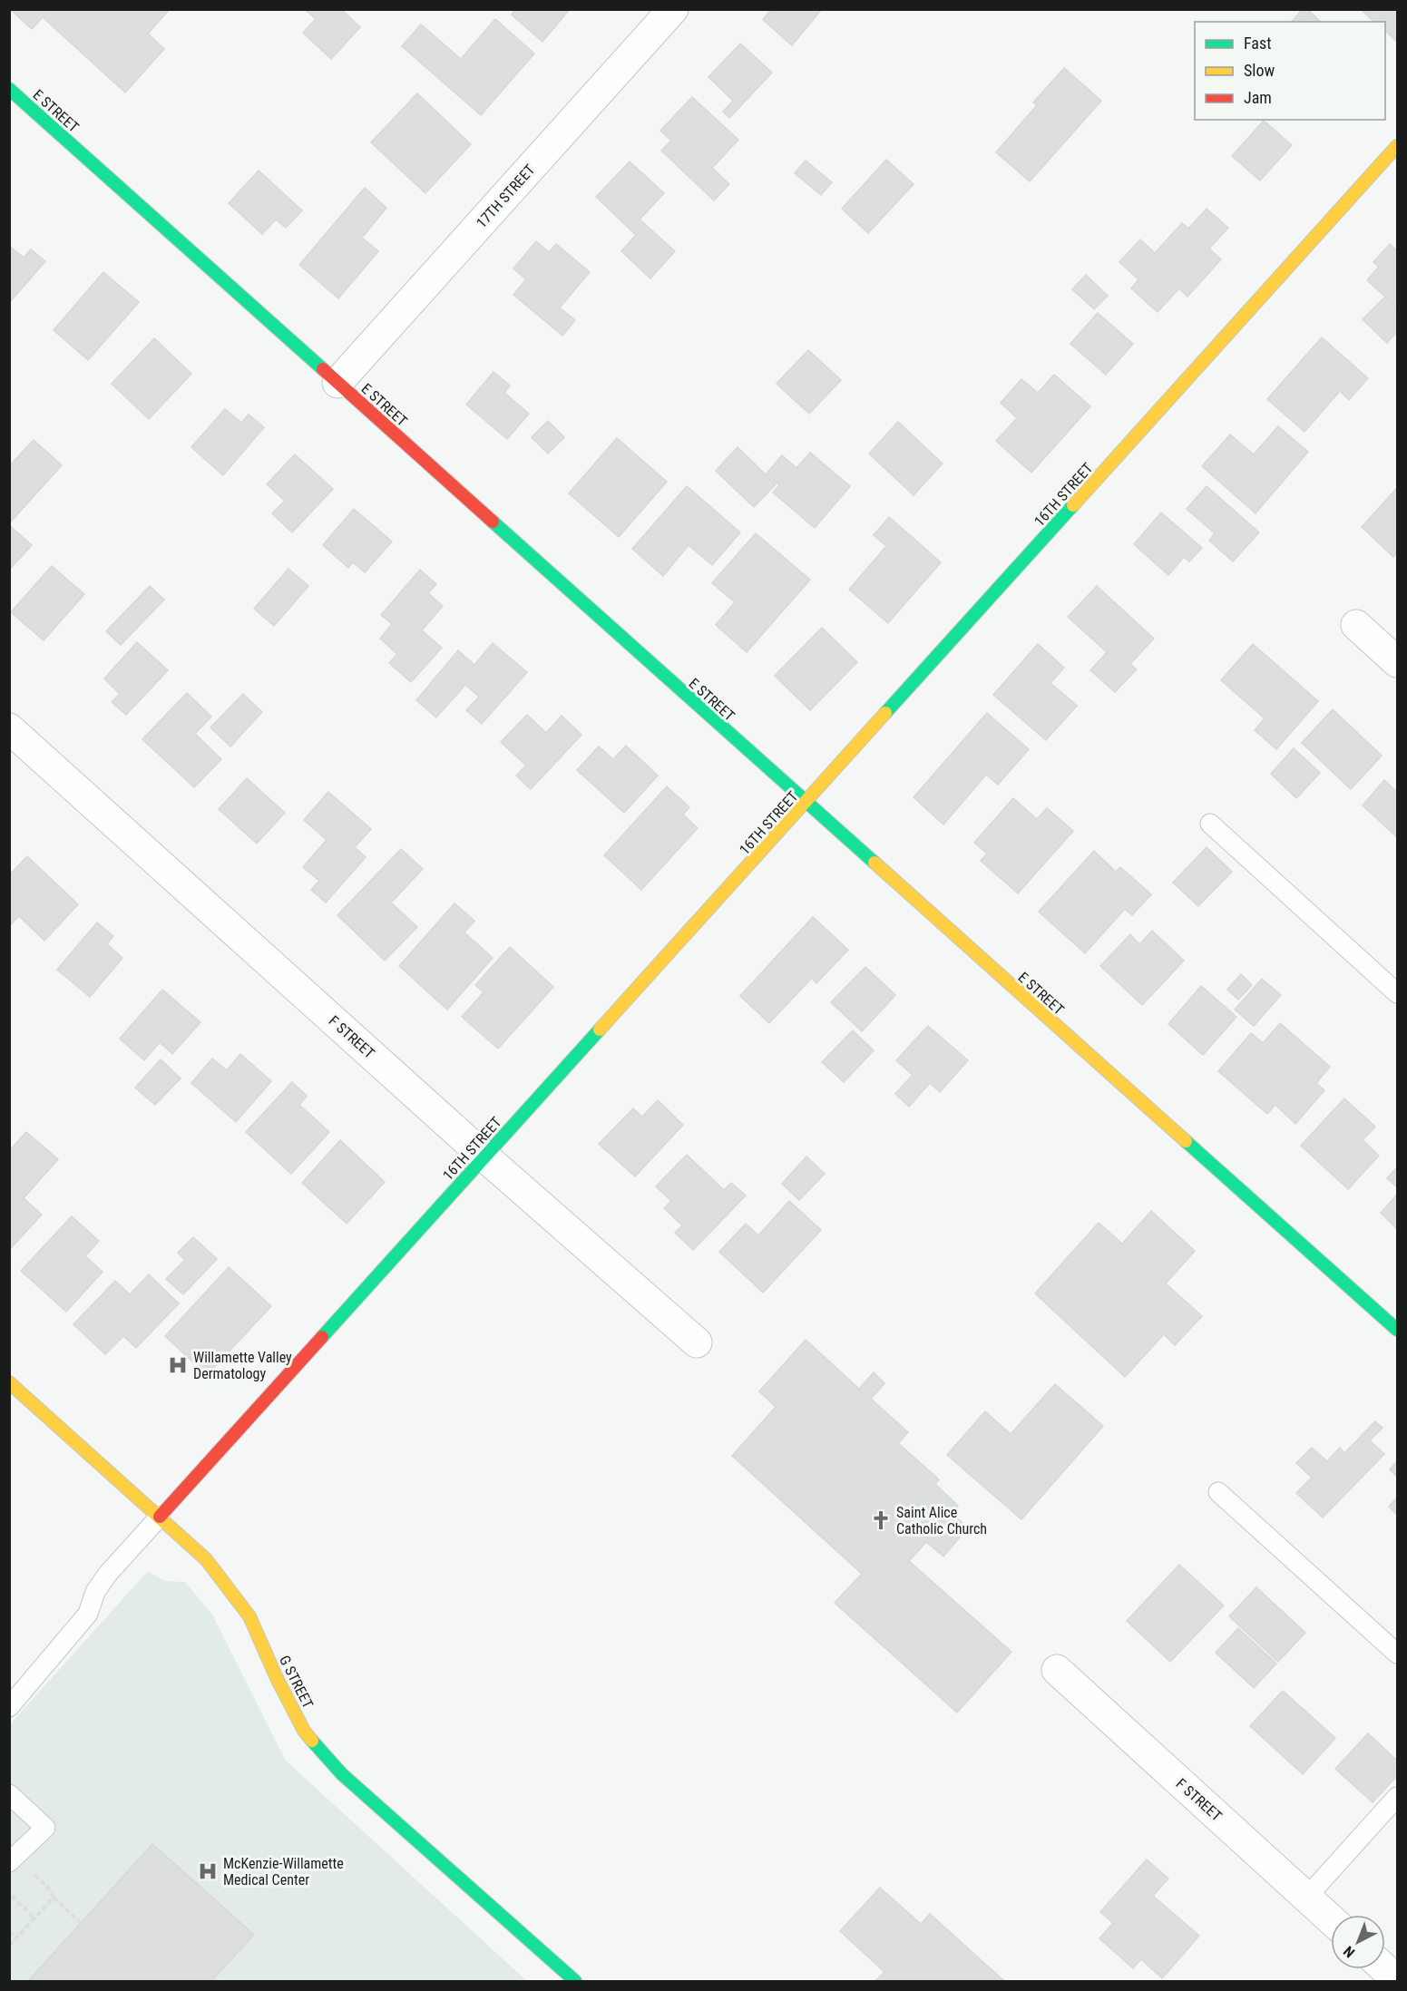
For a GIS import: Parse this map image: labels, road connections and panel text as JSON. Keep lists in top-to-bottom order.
{
  "streets": {
    "street": [
      "E STREET",
      "17TH STREET",
      "16TH STREET",
      "F STREET",
      "G STREET"
    ]
  },
  "crossings": [
    ["E STREET", "17TH STREET"],
    ["E STREET", "16TH STREET"],
    ["16TH STREET", "F STREET"],
    ["16TH STREET", "G STREET"]
  ],
  "places": {
    "hospital": ["Willamette Valley Dermatology", "McKenzie-Willamette Medical Center"],
    "church": ["Saint Alice Catholic Church"]
  },
  "legend": ["Fast", "Slow", "Jam"],
  "north": "bottom left"
}
